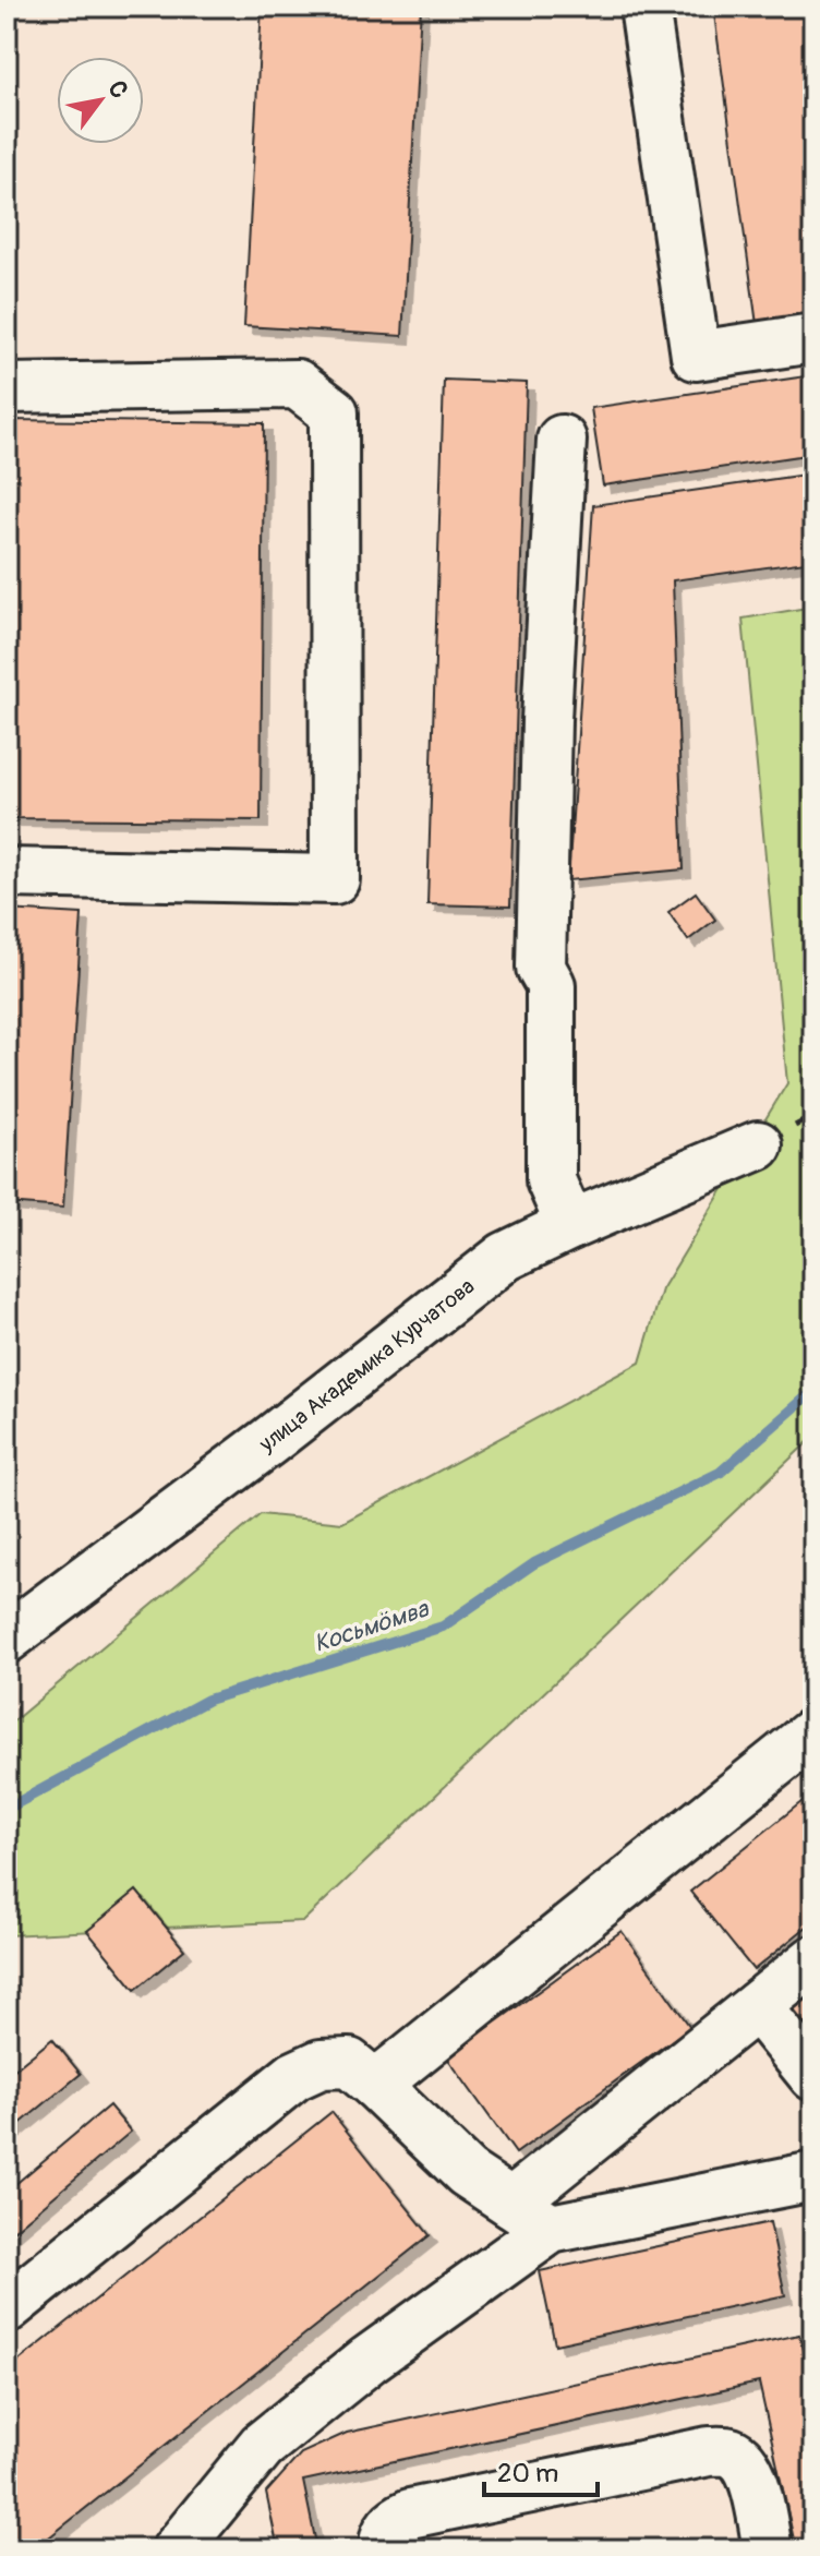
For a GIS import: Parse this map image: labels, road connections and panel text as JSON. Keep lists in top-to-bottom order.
{
  "streets": {
    "lane": ["улица Академика Курчатова"]
  },
  "water": ["Косьмӧмва"],
  "scale_bar": "20 m",
  "north": "top right"
}
